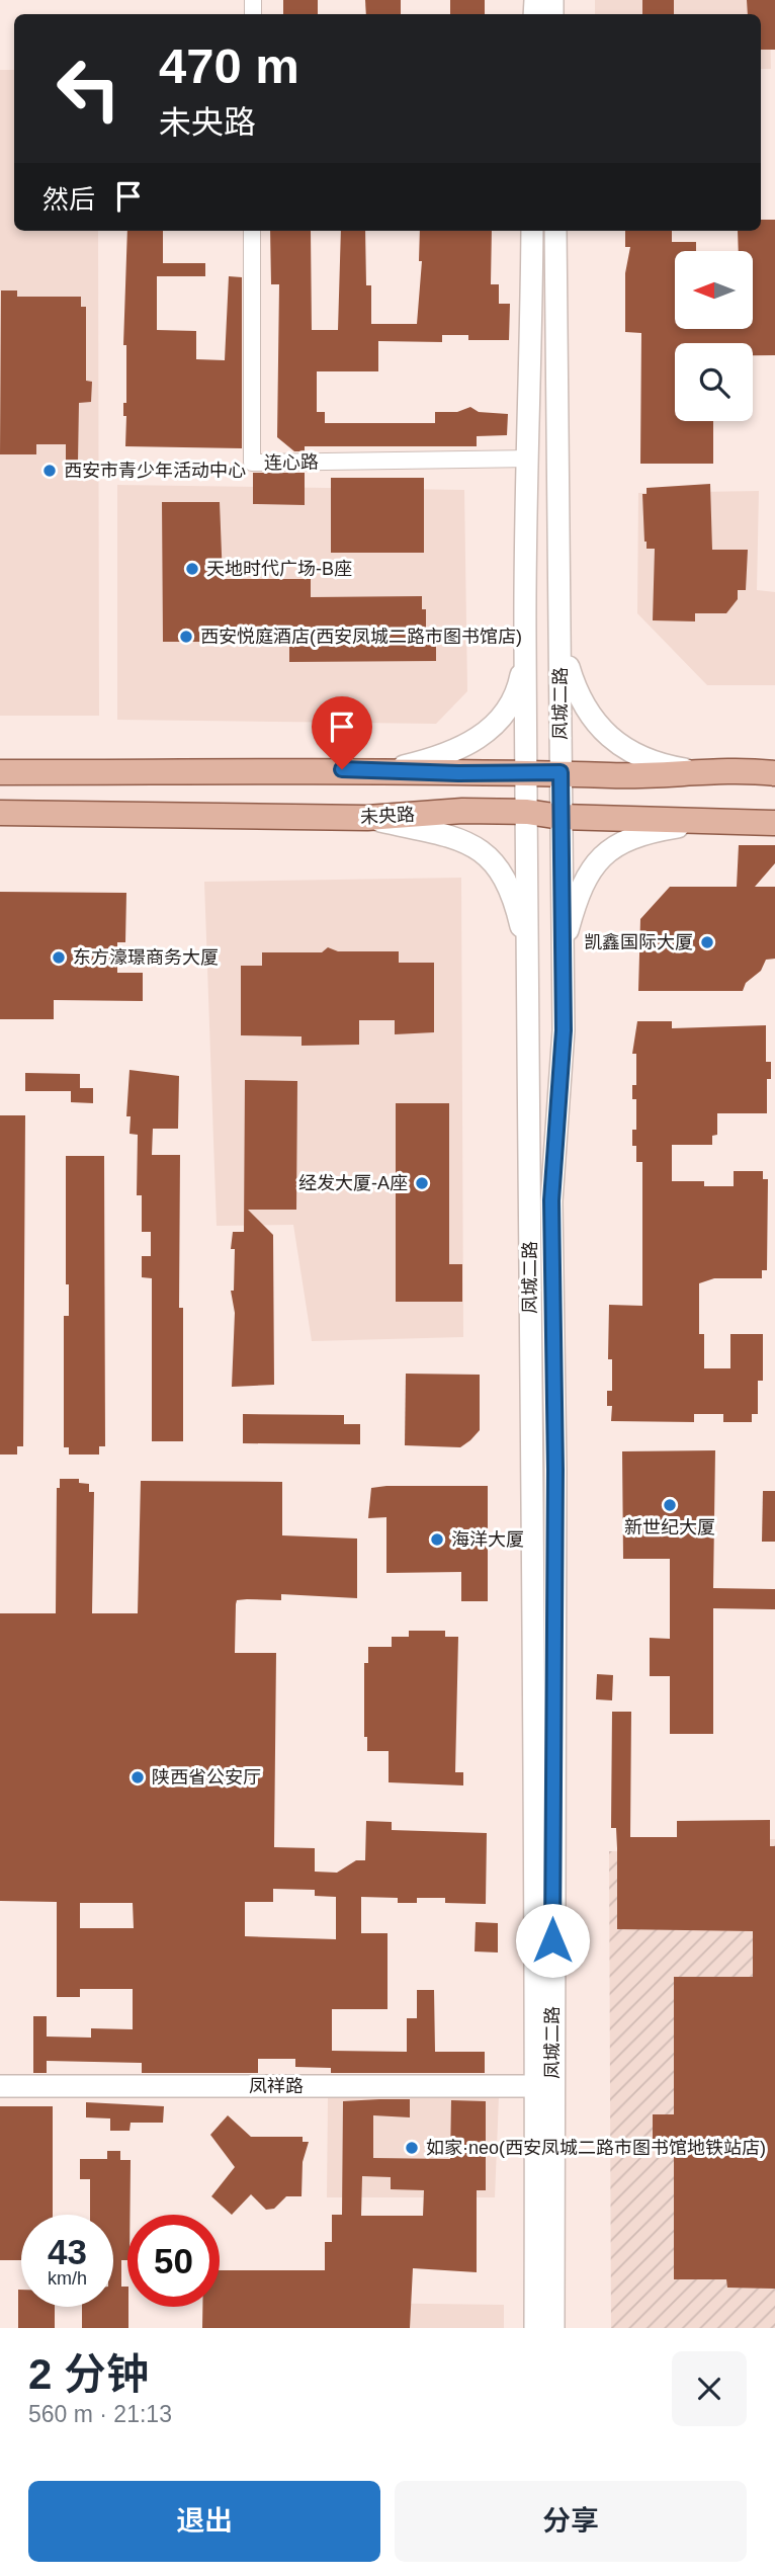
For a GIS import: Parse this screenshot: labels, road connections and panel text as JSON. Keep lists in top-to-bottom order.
{
  "streets": {
    "main road": ["凤城二路", "未央路", "凤祥路"],
    "street": ["连心路"]
  },
  "crossings": [
    ["连心路", "凤城二路"],
    ["凤城二路", "未央路"],
    ["凤城二路", "凤祥路"]
  ],
  "places": [
    "西安市青少年活动中心",
    "天地时代广场-B座",
    "西安悦庭酒店(西安凤城二路市图书馆店)",
    "凯鑫国际大厦",
    "东方濠璟商务大厦",
    "经发大厦-A座",
    "新世纪大厦",
    "海洋大厦",
    "陕西省公安厅",
    "如家·neo(西安凤城二路市图书馆地铁站店)"
  ],
  "north": "left",
  "page": {
    "turn": ["470 m", "未央路"],
    "then": "然后",
    "speed": "43 km/h",
    "limit": "50",
    "heading": ["2 分钟", "560 m · 21:13"],
    "buttons": ["退出", "分享"]
  }
}
